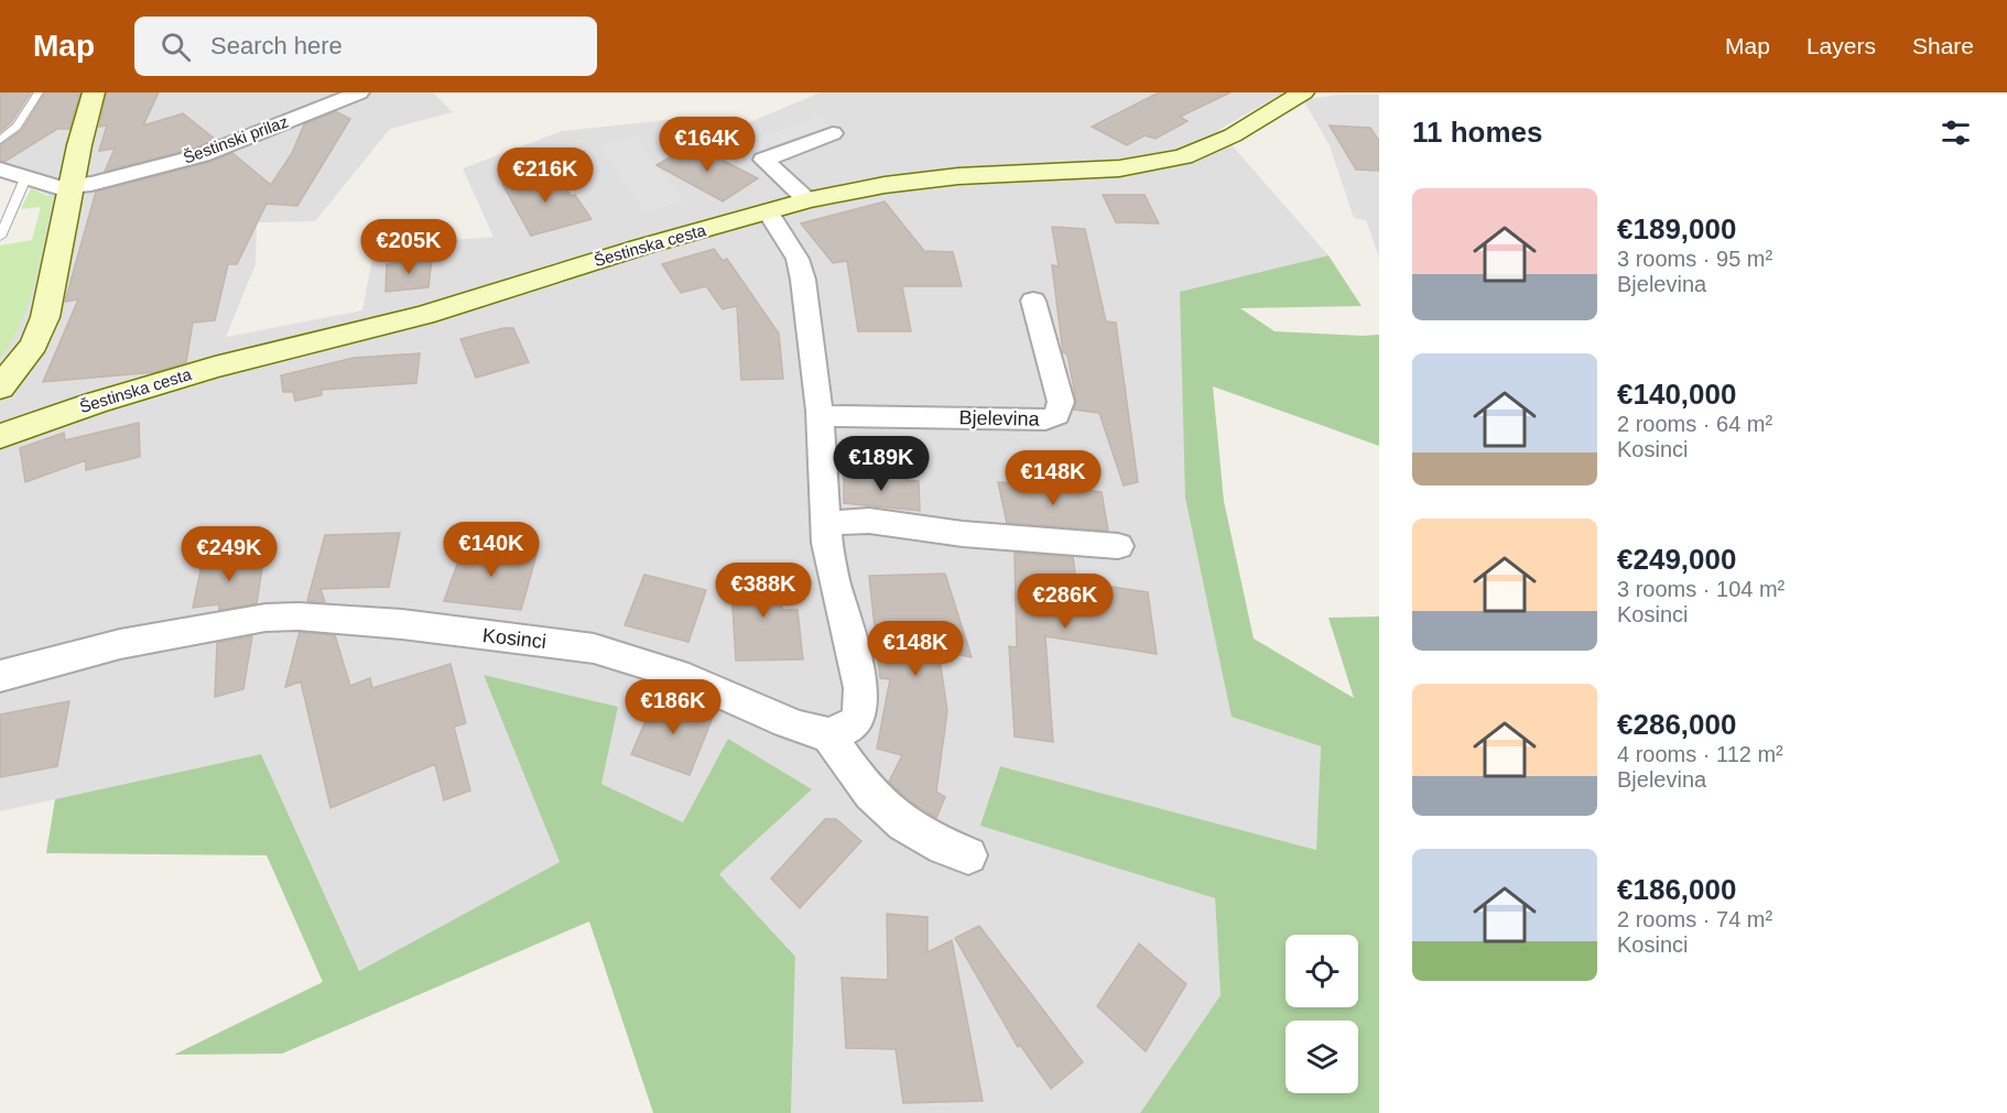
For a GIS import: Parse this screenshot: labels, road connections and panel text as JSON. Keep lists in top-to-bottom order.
{
  "streets": {
    "main road": ["Šestinska cesta"],
    "street": ["Šestinski prilaz", "Bjelevina", "Kosinci"]
  },
  "page": {
    "header": "Map",
    "search": "Search here",
    "nav": ["Map", "Layers", "Share"],
    "heading": "11 homes",
    "price": [
      "€164K",
      "€216K",
      "€205K",
      "€189K",
      "€148K",
      "€140K",
      "€249K",
      "€388K",
      "€286K",
      "€148K",
      "€186K"
    ],
    "list": [
      {
        "name": "€189,000",
        "note": "3 rooms · 95 m² · Bjelevina"
      },
      {
        "name": "€140,000",
        "note": "2 rooms · 64 m² · Kosinci"
      },
      {
        "name": "€249,000",
        "note": "3 rooms · 104 m² · Kosinci"
      },
      {
        "name": "€286,000",
        "note": "4 rooms · 112 m² · Bjelevina"
      },
      {
        "name": "€186,000",
        "note": "2 rooms · 74 m² · Kosinci"
      }
    ]
  }
}
